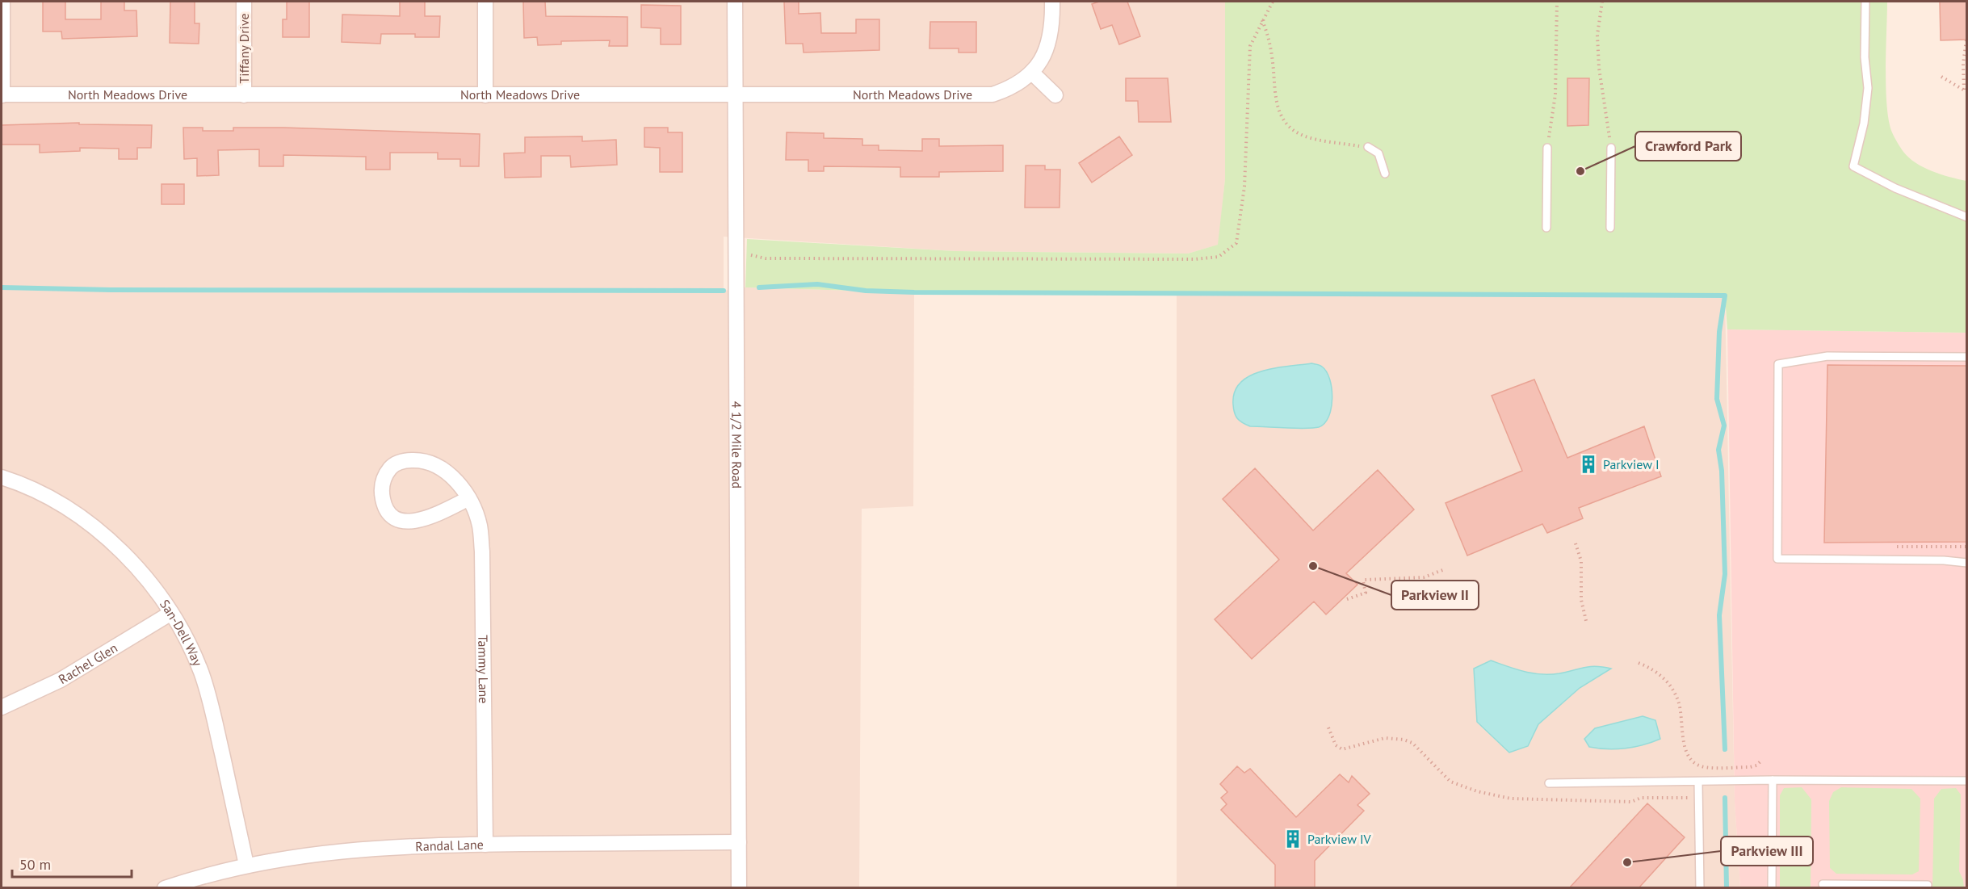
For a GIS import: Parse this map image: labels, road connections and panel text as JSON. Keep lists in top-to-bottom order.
{
  "streets": {
    "street": [
      "Tiffany Drive",
      "North Meadows Drive",
      "4 1/2 Mile Road",
      "San-Dell Way",
      "Rachel Glen",
      "Tammy Lane",
      "Randal Lane"
    ]
  },
  "crossings": [
    ["Tiffany Drive", "North Meadows Drive"],
    ["North Meadows Drive", "4 1/2 Mile Road"],
    ["4 1/2 Mile Road", "Randal Lane"],
    ["San-Dell Way", "Rachel Glen"],
    ["San-Dell Way", "Randal Lane"],
    ["Tammy Lane", "Randal Lane"]
  ],
  "places": {
    "other": ["Crawford Park", "Parkview II", "Parkview III"],
    "building": ["Parkview I", "Parkview IV"]
  },
  "scale_bar": "50 m"
}
